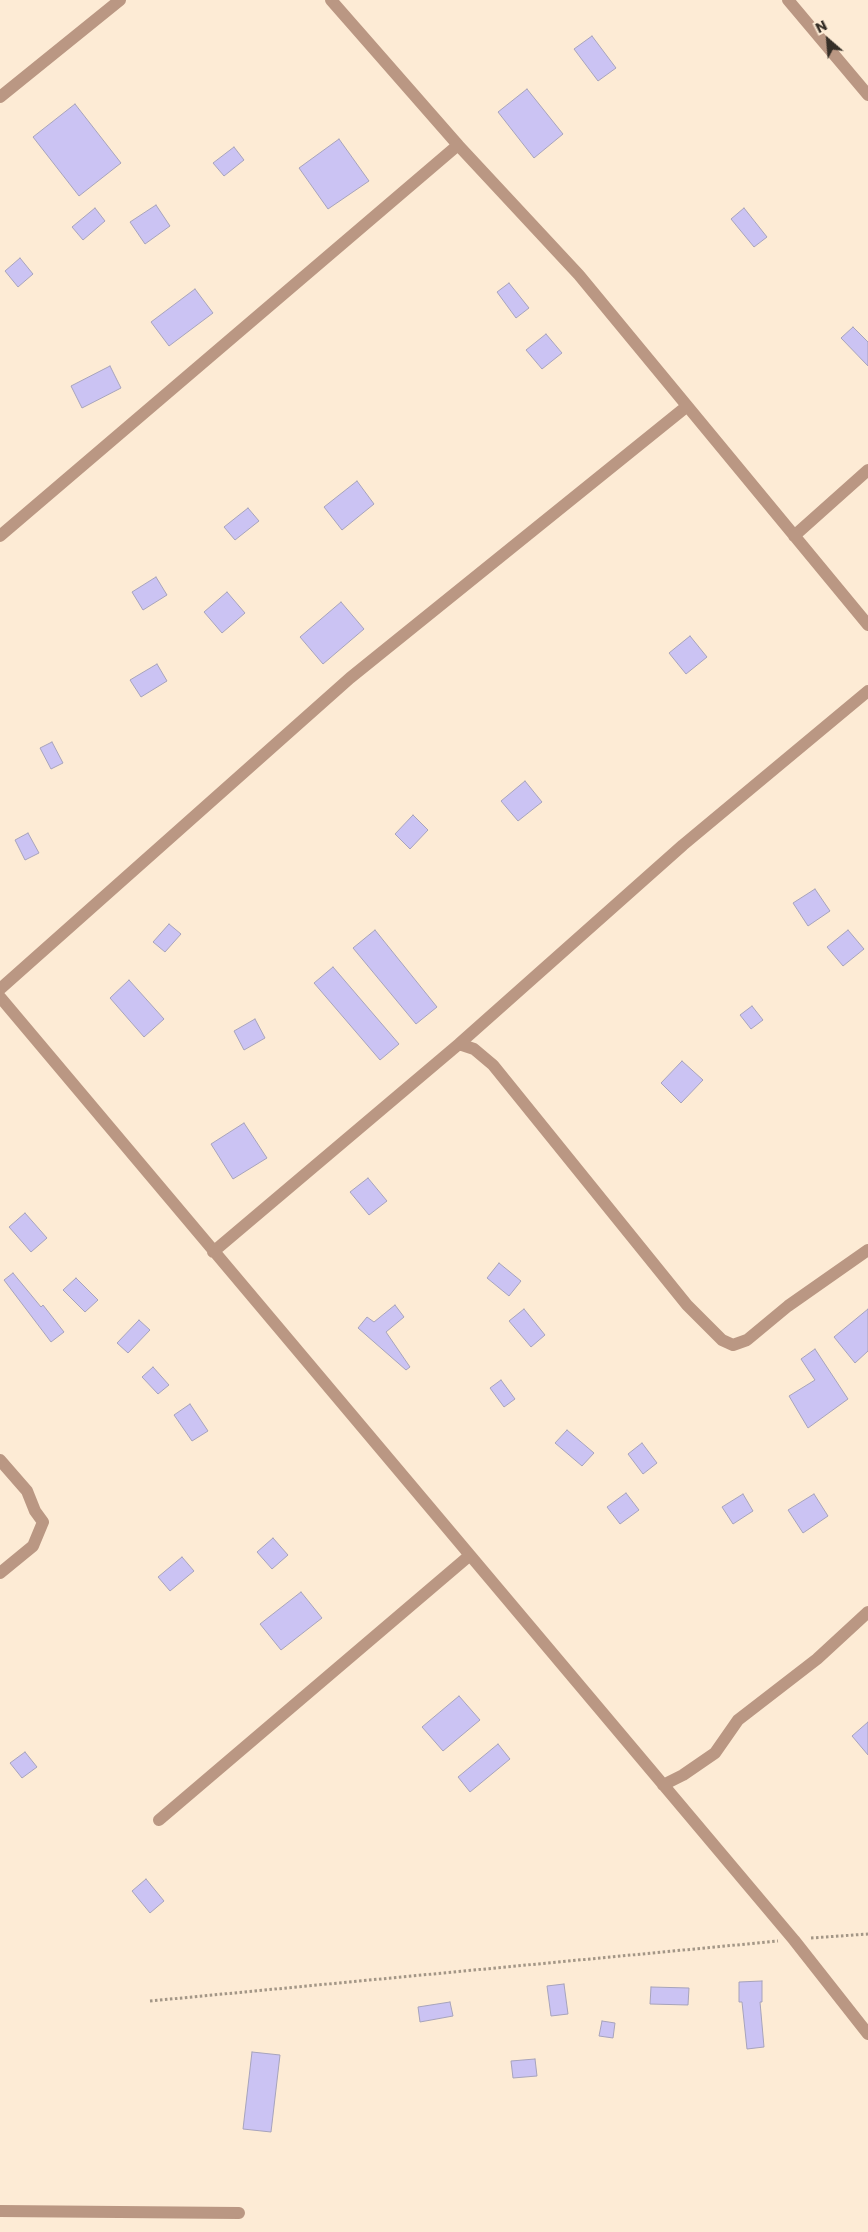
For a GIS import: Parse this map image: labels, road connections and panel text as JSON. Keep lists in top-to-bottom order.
{
  "north": "top left"
}
